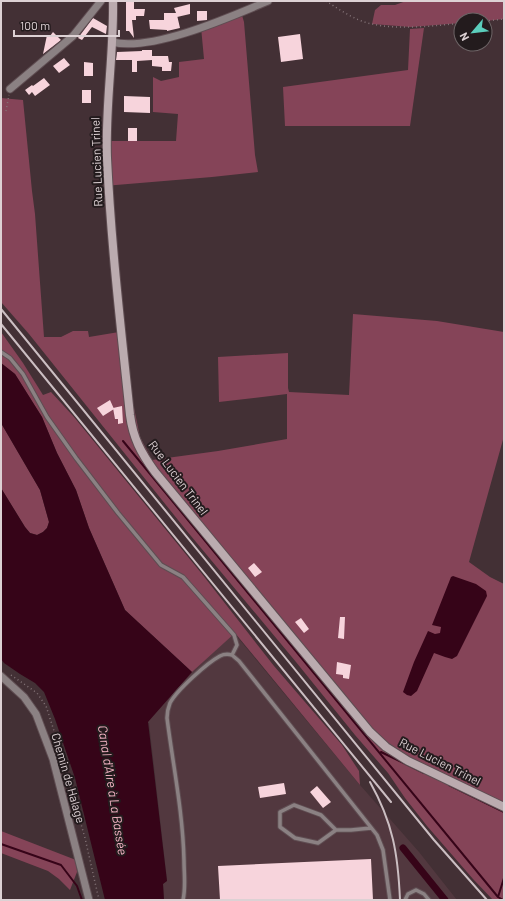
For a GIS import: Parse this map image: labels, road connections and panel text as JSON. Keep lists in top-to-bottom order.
{
  "streets": {
    "street": ["Rue Lucien Trinel", "Chemin de Halage"]
  },
  "water": ["Canal d'Aire à La Bassée"],
  "scale_bar": "100 m",
  "north": "bottom left"
}
